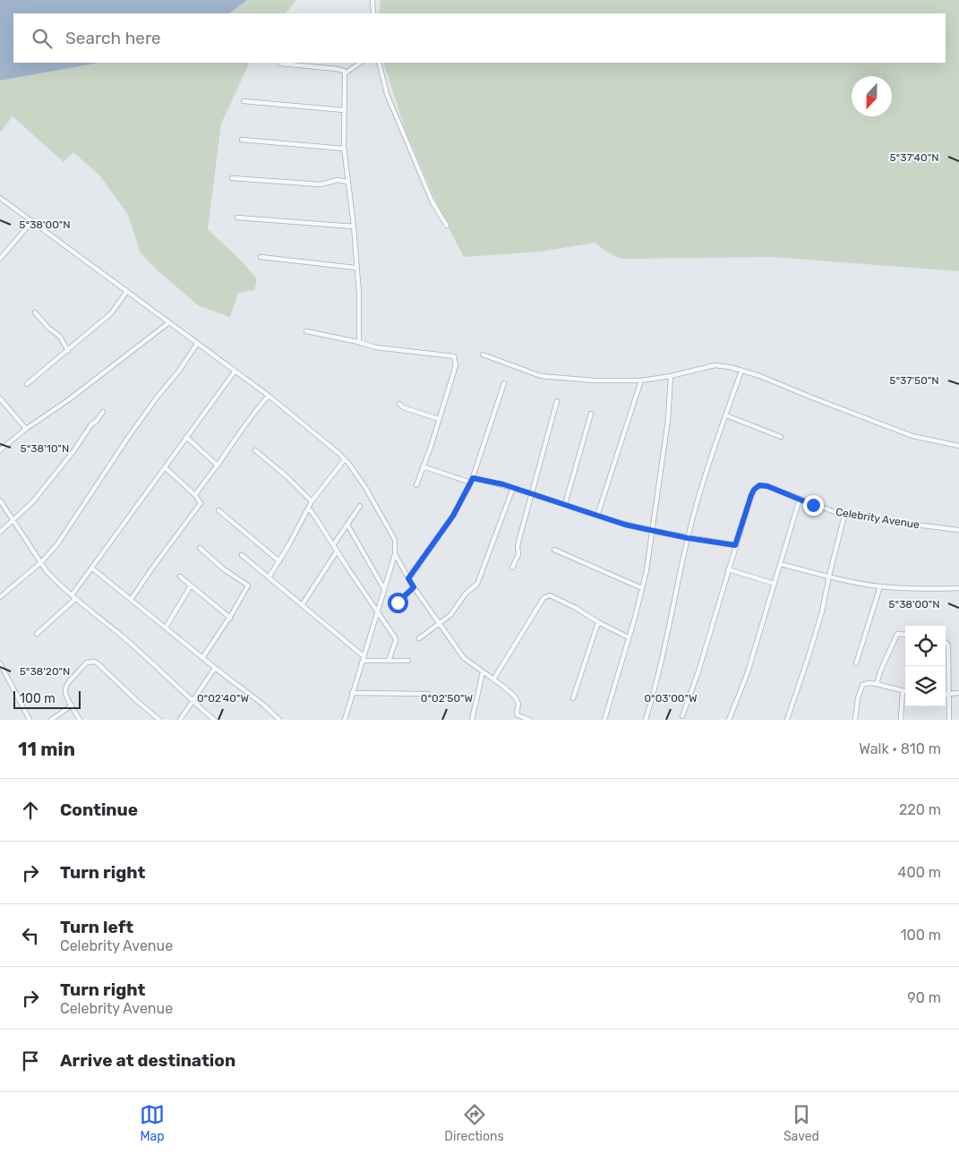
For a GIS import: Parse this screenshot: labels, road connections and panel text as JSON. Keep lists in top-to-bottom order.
{
  "streets": {
    "street": ["Celebrity Avenue"]
  },
  "scale_bar": "100 m",
  "north": "bottom",
  "page": {
    "search": "Search here",
    "scale": "100 m",
    "heading": ["11 min", "Walk · 810 m"],
    "list": [
      ["Continue", "220 m"],
      ["Turn right", "400 m"],
      ["Turn left", "Celebrity Avenue", "100 m"],
      ["Turn right", "Celebrity Avenue", "90 m"],
      "Arrive at destination"
    ],
    "nav": ["Map", "Directions", "Saved"]
  },
  "coordinates": [
    "5°37'40\"N",
    "5°38'00\"N",
    "5°37'50\"N",
    "5°38'10\"N",
    "5°38'20\"N",
    "0°02'40\"W",
    "0°02'50\"W",
    "0°03'00\"W"
  ]
}
